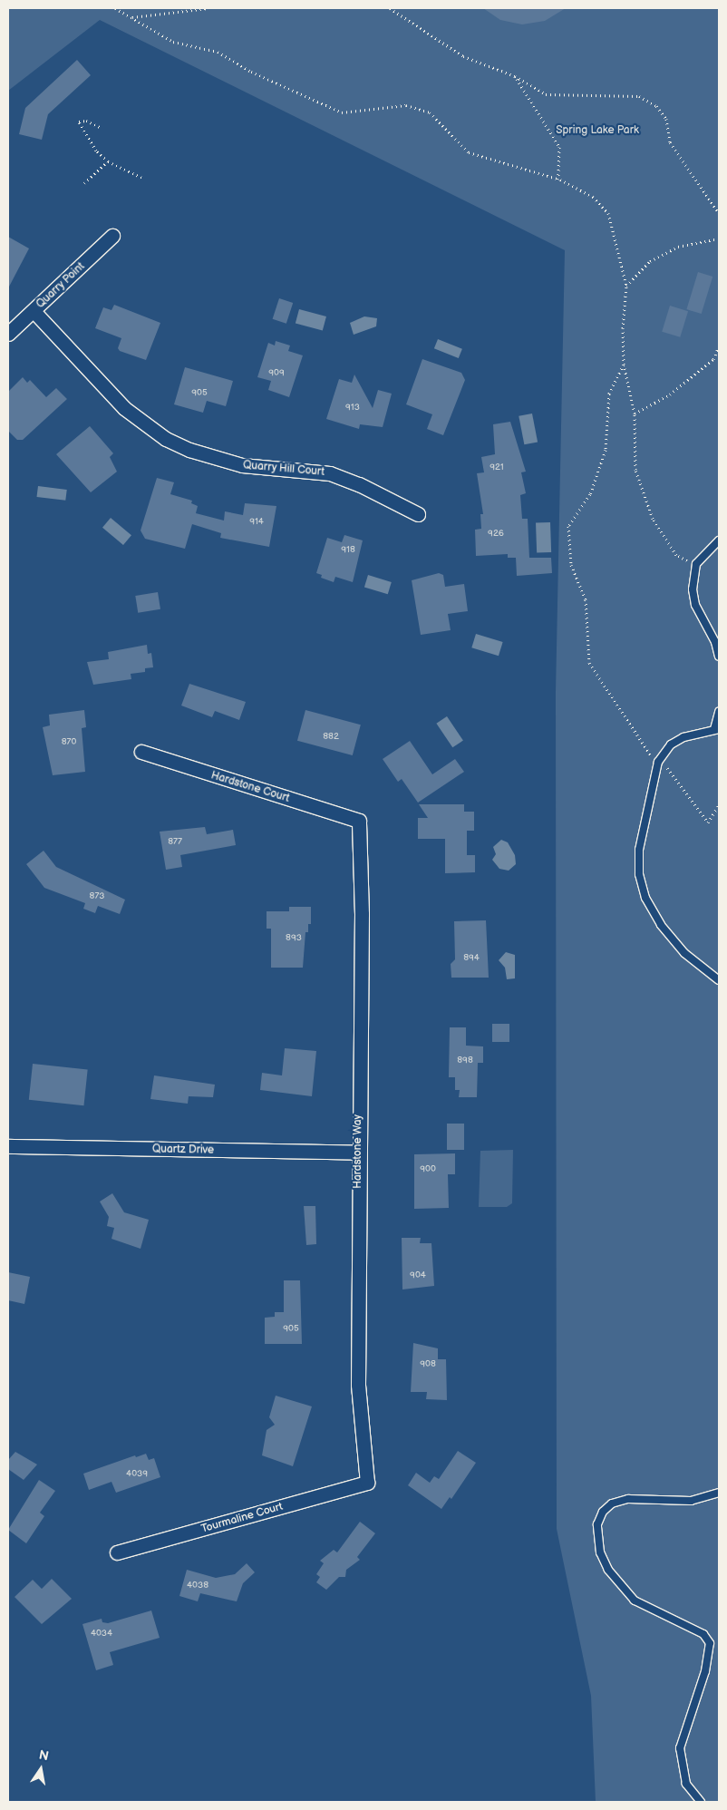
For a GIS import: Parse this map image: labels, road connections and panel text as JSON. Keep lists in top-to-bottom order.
{
  "streets": {
    "street": [
      "Quarry Point",
      "Quarry Hill Court",
      "Hardstone Court",
      "Quartz Drive",
      "Hardstone Way",
      "Tourmaline Court"
    ]
  },
  "crossings": [
    ["Quarry Point", "Quarry Hill Court"],
    ["Hardstone Court", "Hardstone Way"],
    ["Quartz Drive", "Hardstone Way"],
    ["Hardstone Way", "Tourmaline Court"]
  ],
  "parks": ["Spring Lake Park"],
  "house_numbers": [
    "909",
    "905",
    "913",
    "921",
    "914",
    "926",
    "918",
    "882",
    "870",
    "877",
    "873",
    "893",
    "894",
    "898",
    "900",
    "904",
    "905",
    "908",
    "4039",
    "4038",
    "4034"
  ],
  "north": "top"
}
